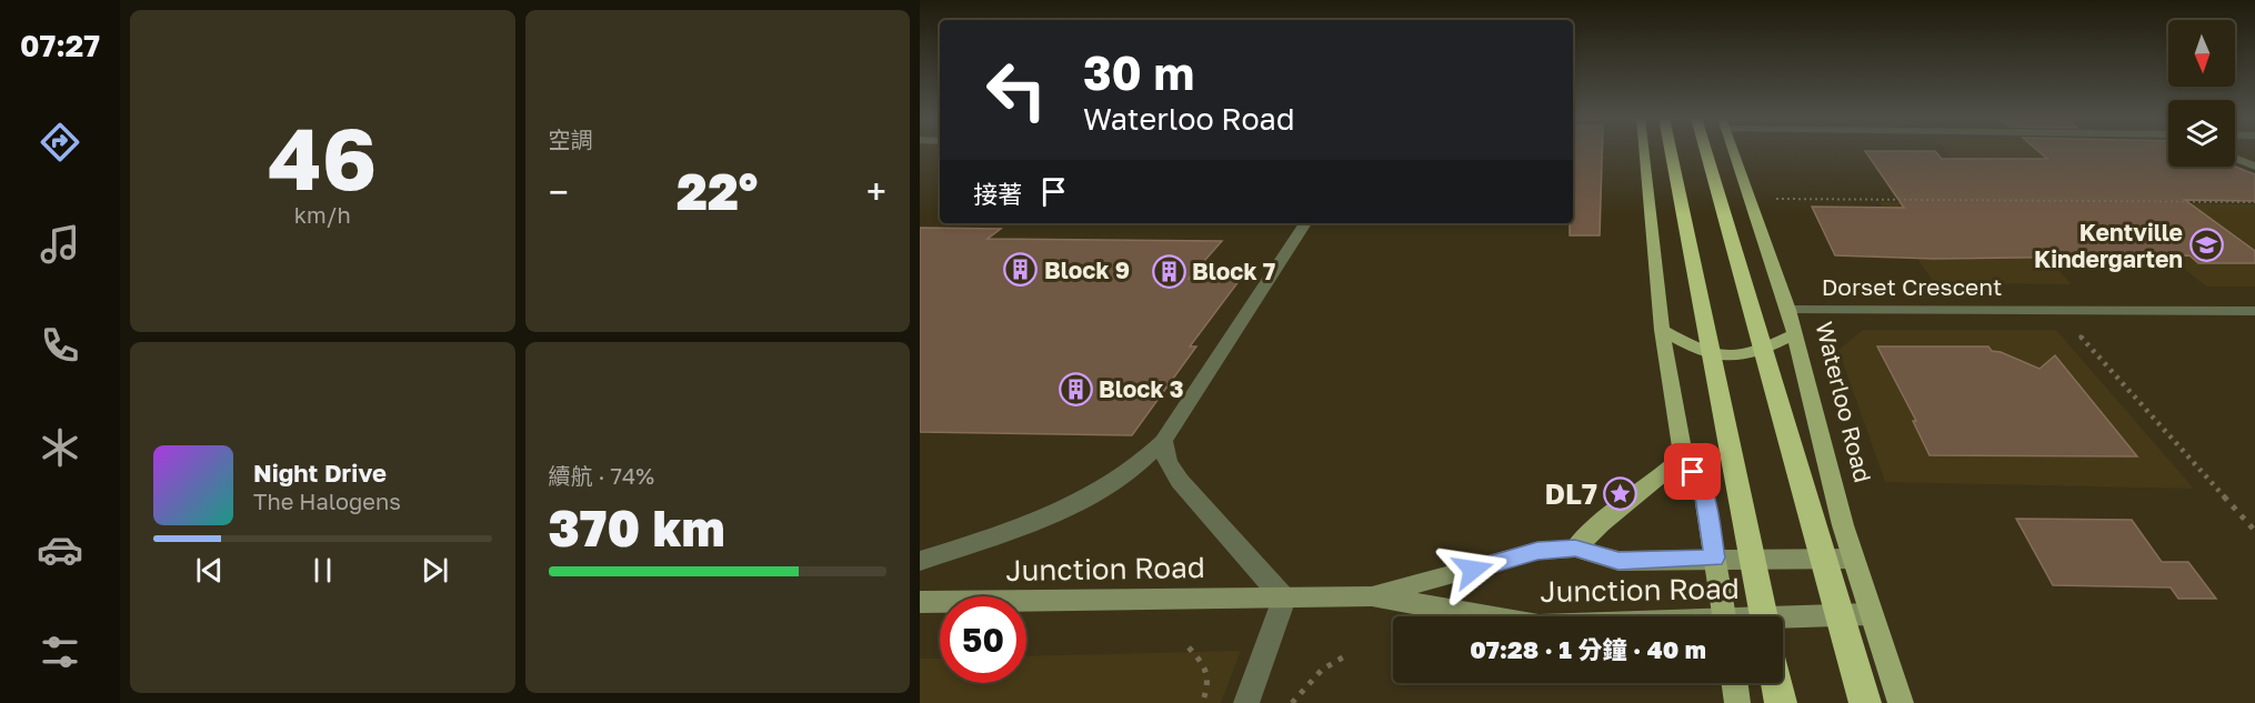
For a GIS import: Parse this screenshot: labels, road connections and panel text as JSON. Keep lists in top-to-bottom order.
{
  "streets": {
    "main road": ["Waterloo Road", "Junction Road"],
    "street": ["Dorset Crescent"]
  },
  "crossings": [
    ["Dorset Crescent", "Waterloo Road"],
    ["Waterloo Road", "Junction Road"]
  ],
  "places": {
    "school or university": ["Kentville Kindergarten"],
    "building": ["Block 9", "Block 7", "Block 3"],
    "place": ["DL7"]
  },
  "north": "bottom",
  "page": {
    "tabs": "07:27",
    "tile": [
      ["46", "km/h"],
      "空調",
      ["續航 · 74%", "370 km"]
    ],
    "turn": ["30 m", "Waterloo Road"],
    "then": "接著",
    "heat": ["−", "22°", "+"],
    "song": ["Night Drive", "The Halogens"],
    "limit": "50",
    "trip": "07:28 · 1 分鐘 · 40 m"
  }
}
